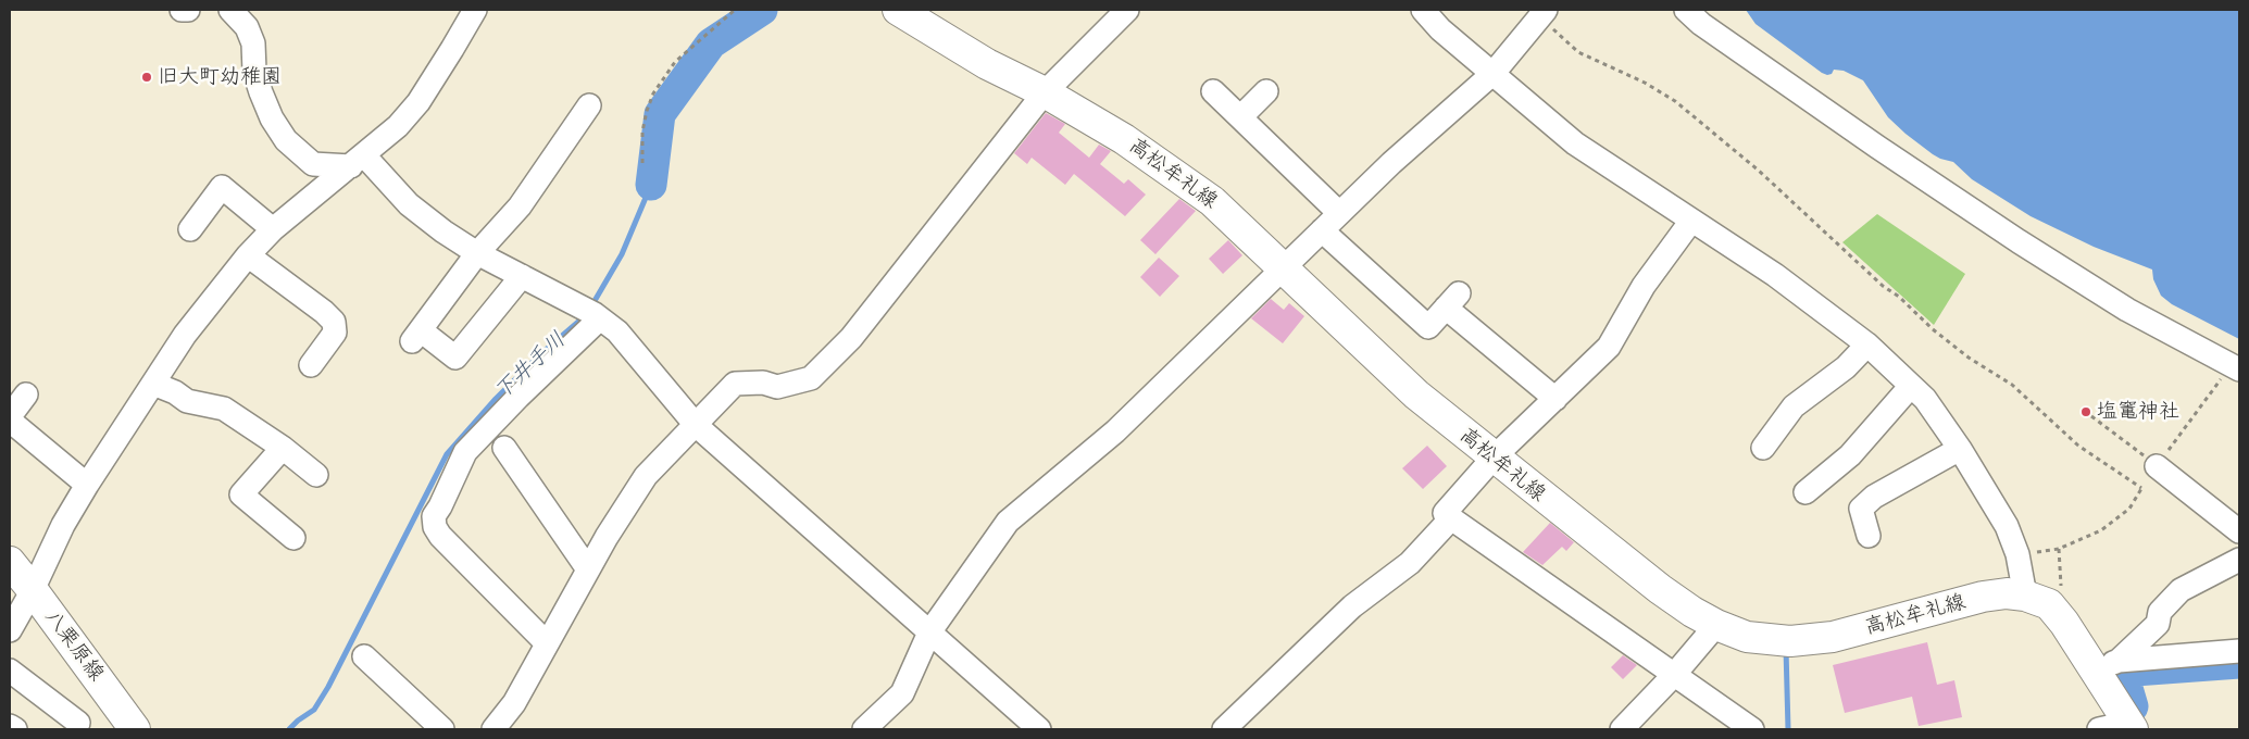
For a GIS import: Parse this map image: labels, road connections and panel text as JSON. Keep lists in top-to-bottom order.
{
  "streets": {
    "main road": ["高松牟礼線", "八栗原線"]
  },
  "water": ["下井手川"],
  "places": ["旧大町幼稚園", "塩竃神社"]
}
